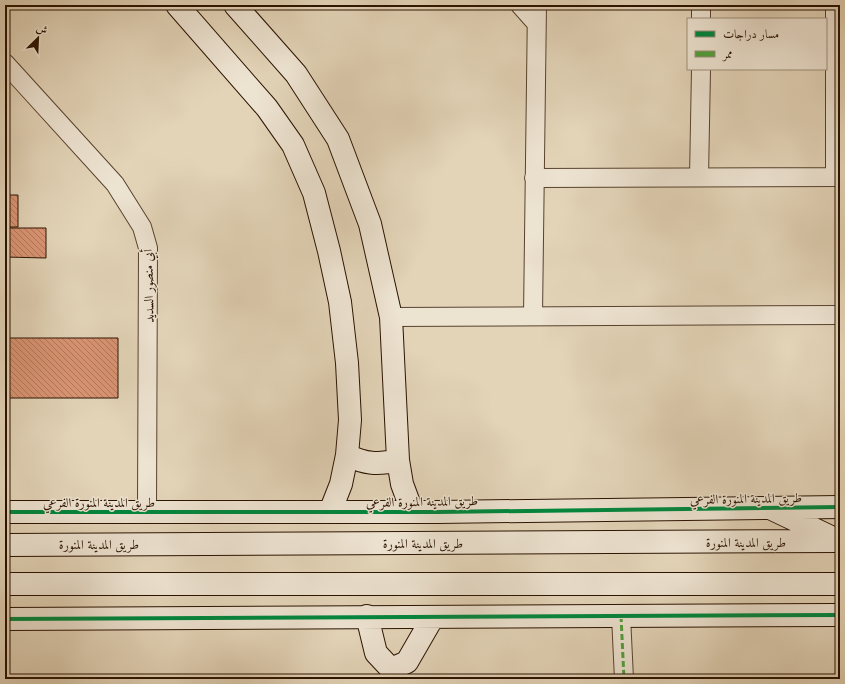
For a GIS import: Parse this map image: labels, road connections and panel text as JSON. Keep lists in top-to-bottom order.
{
  "streets": {
    "street": ["أبي منصور السديد", "طريق المدينة المنورة الفرعي", "طريق المدينة المنورة"]
  },
  "crossings": [
    ["أبي منصور السديد", "طريق المدينة المنورة الفرعي"]
  ],
  "legend": ["مسار دراجات", "ممر"],
  "north": "top right"
}
